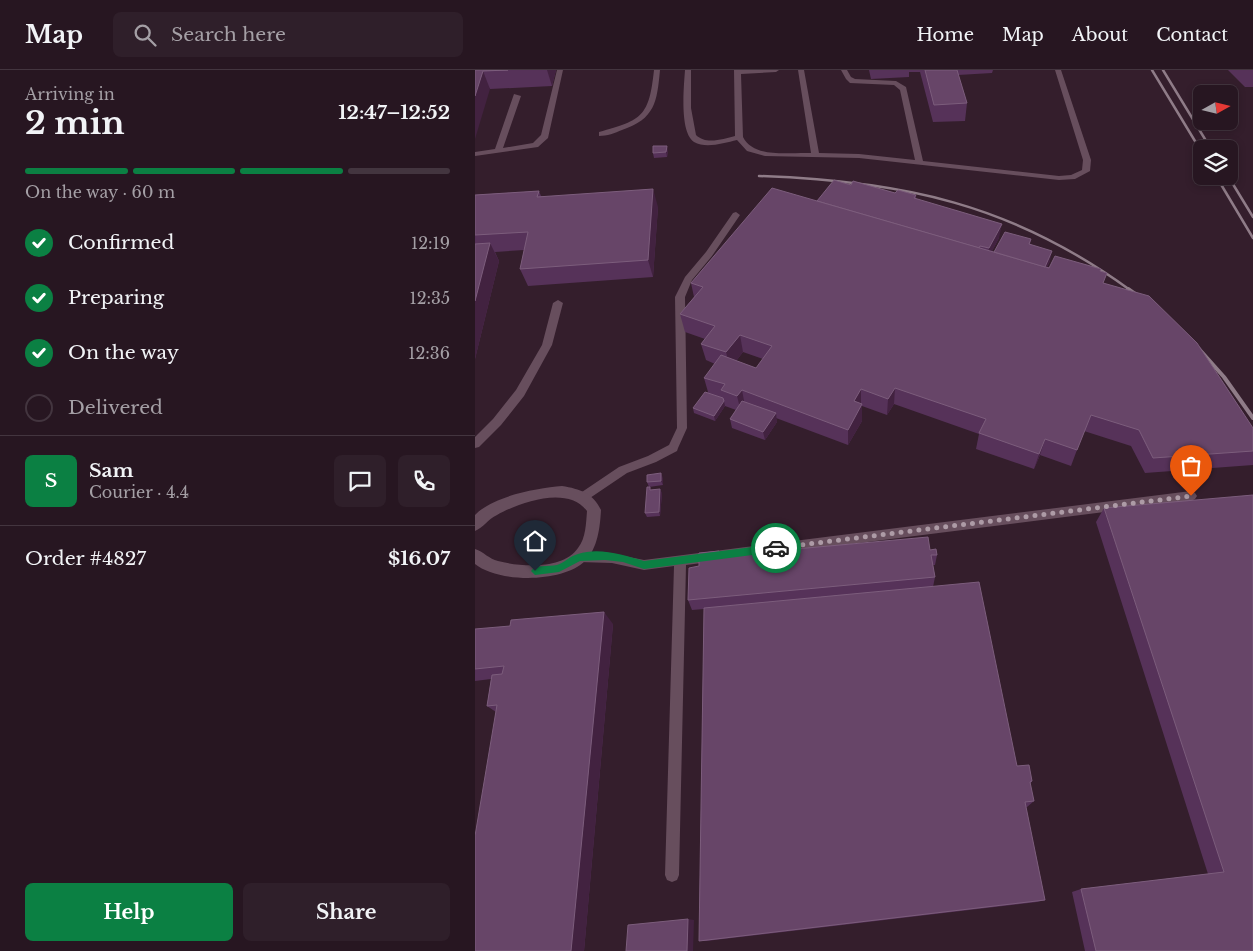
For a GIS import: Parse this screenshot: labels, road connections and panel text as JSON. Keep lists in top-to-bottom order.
{
  "north": "right",
  "page": {
    "header": "Map",
    "search": "Search here",
    "nav": [
      "Home",
      "Map",
      "About",
      "Contact"
    ],
    "heading": ["2 min", "Arriving in", "12:47–12:52"],
    "panel": [
      "Sam",
      "Courier · 4.4",
      "Order #4827",
      "$16.07"
    ],
    "bar": "On the way · 60 m",
    "list": [
      ["Confirmed", "12:19"],
      ["Preparing", "12:35"],
      ["On the way", "12:36"],
      "Delivered"
    ],
    "round": "S",
    "buttons": ["Help", "Share"]
  }
}
